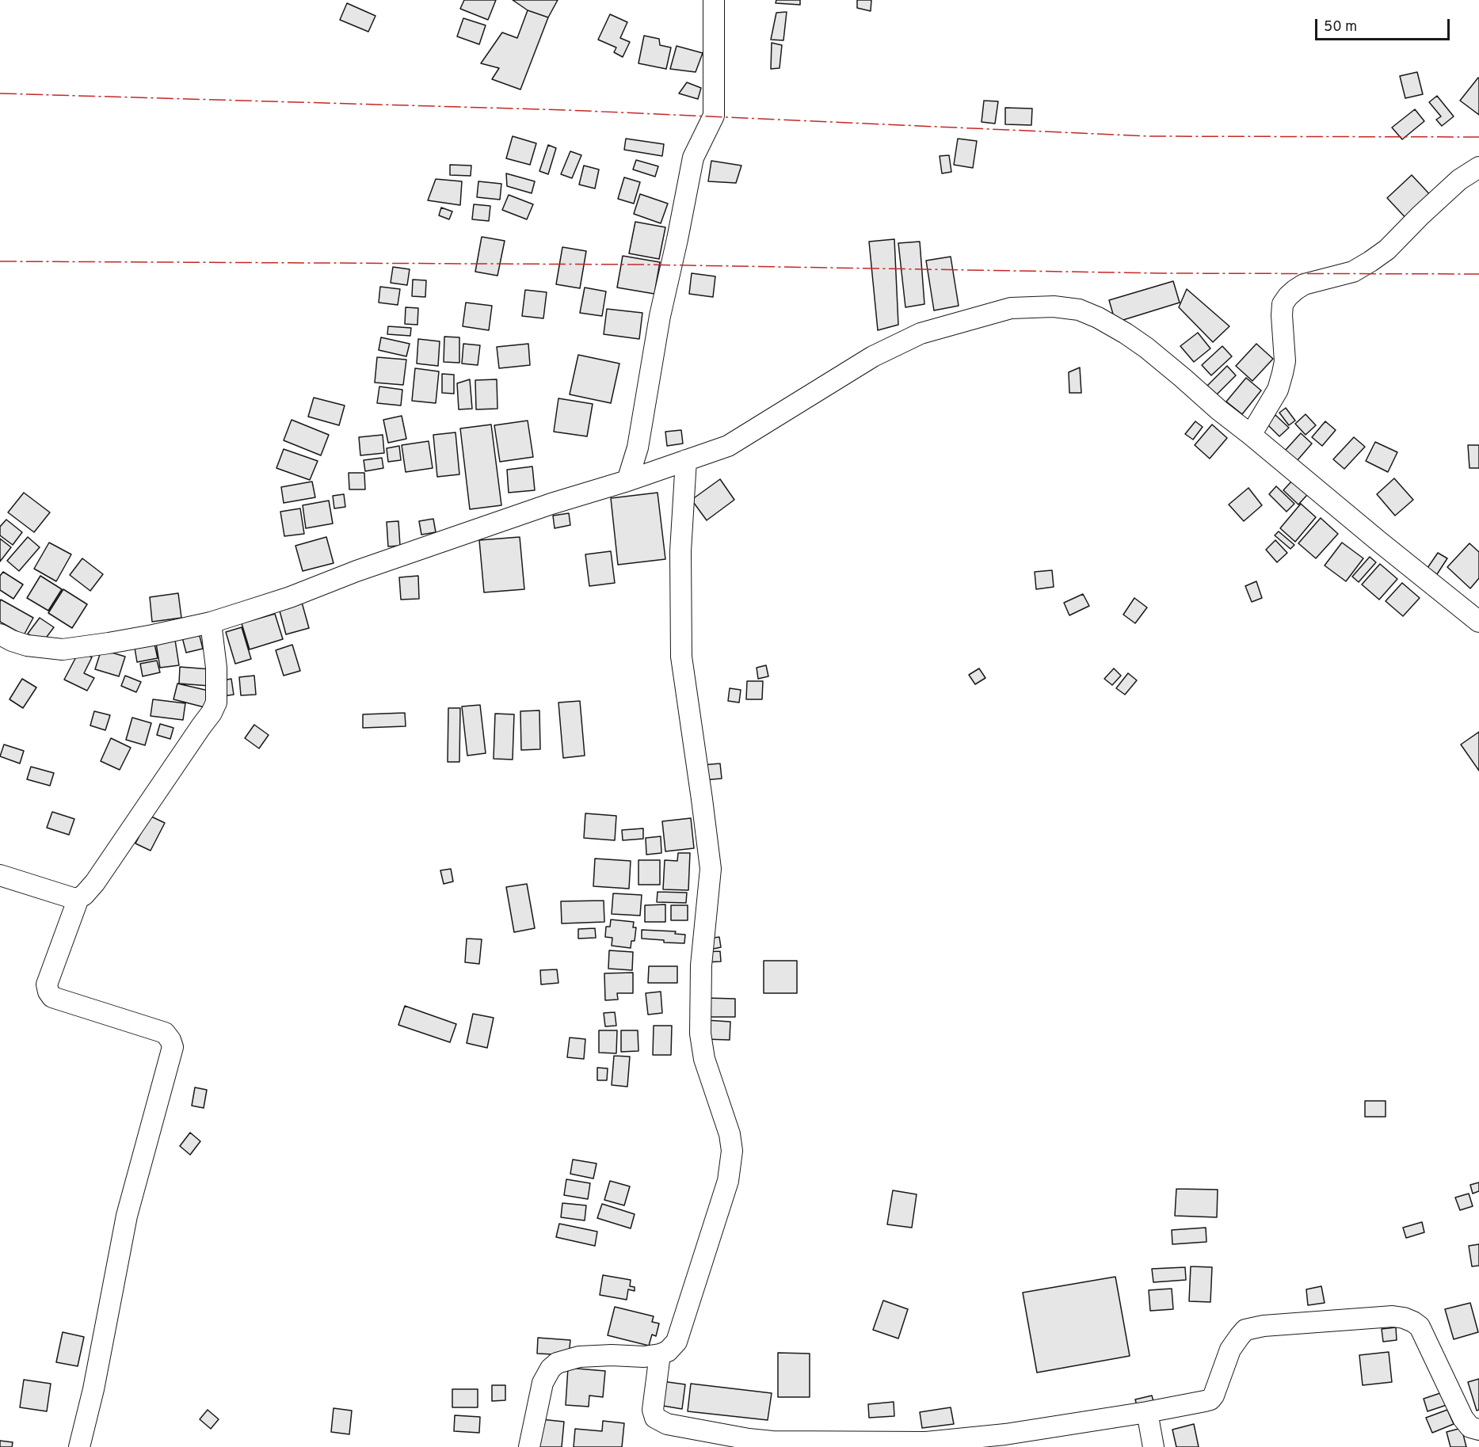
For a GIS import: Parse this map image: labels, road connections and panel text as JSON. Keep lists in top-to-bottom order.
{
  "scale_bar": "50 m"
}
